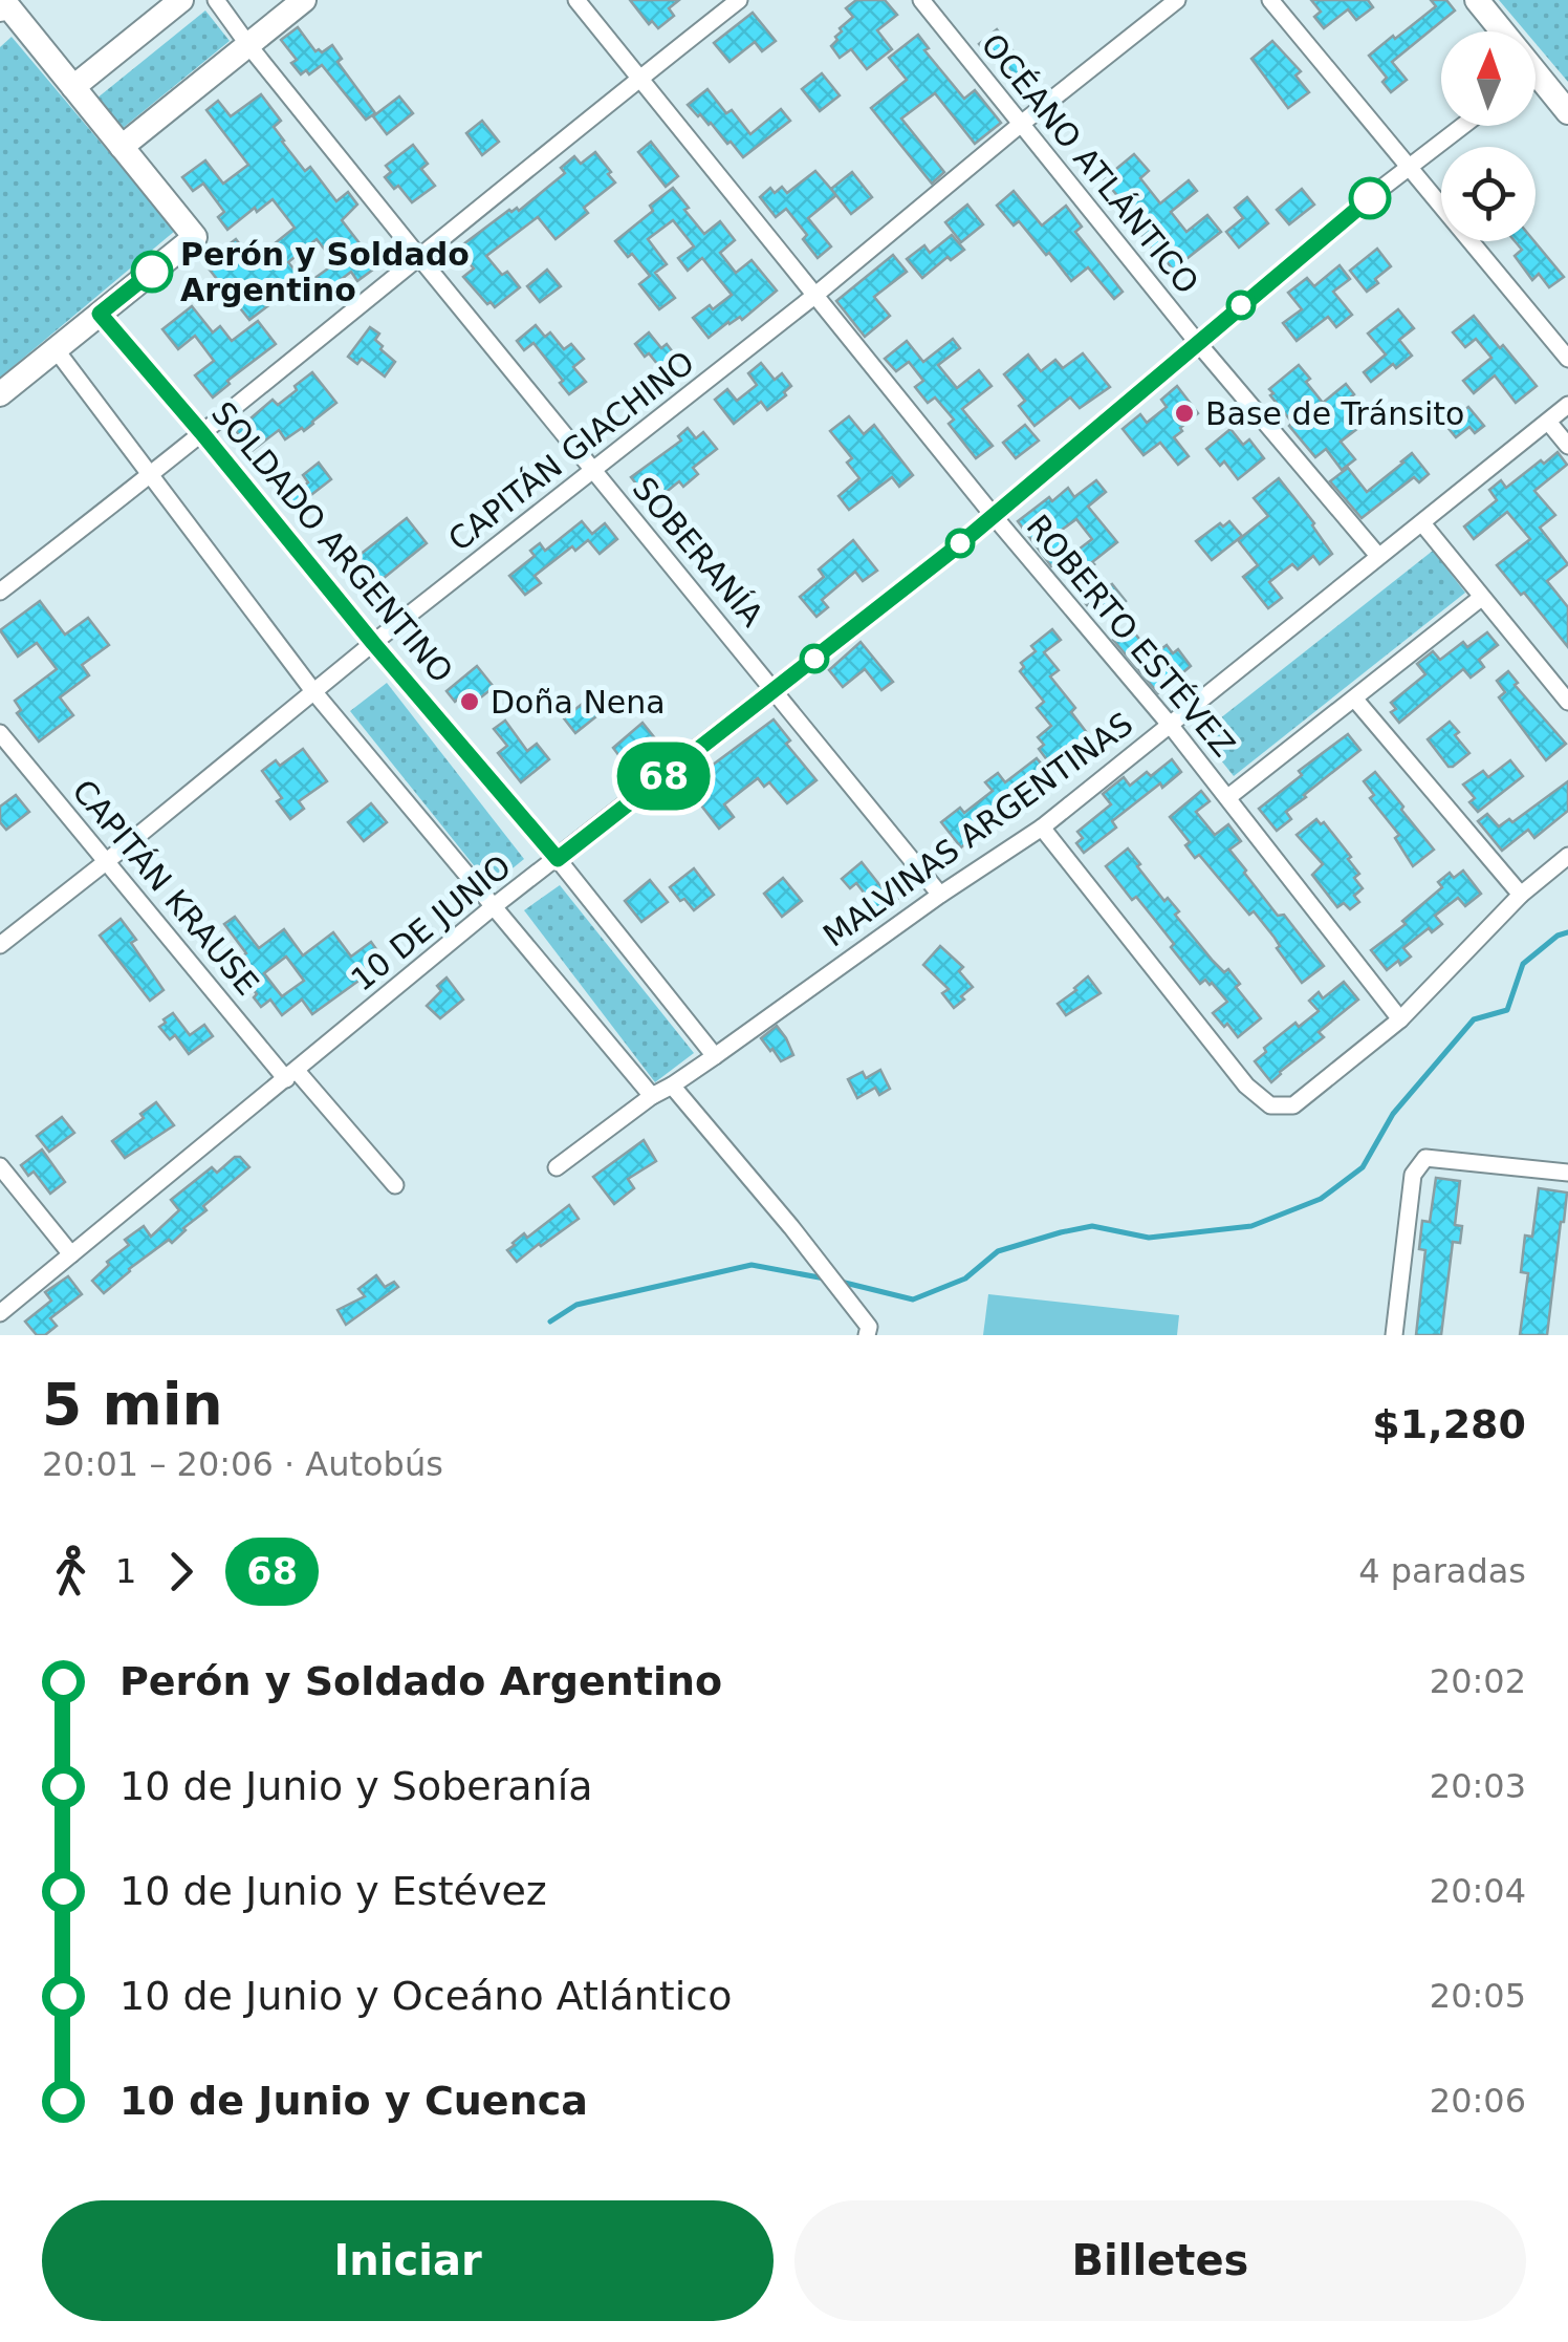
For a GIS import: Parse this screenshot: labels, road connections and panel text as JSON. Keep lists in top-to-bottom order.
{
  "streets": {
    "street": [
      "OCÉANO ATLÁNTICO",
      "CAPITÁN GIACHINO",
      "SOLDADO ARGENTINO",
      "SOBERANÍA",
      "ROBERTO ESTÉVEZ",
      "MALVINAS ARGENTINAS",
      "CAPITÁN KRAUSE",
      "10 DE JUNIO"
    ]
  },
  "crossings": [
    ["OCÉANO ATLÁNTICO", "CAPITÁN GIACHINO"],
    ["OCÉANO ATLÁNTICO", "MALVINAS ARGENTINAS"],
    ["OCÉANO ATLÁNTICO", "10 DE JUNIO"],
    ["CAPITÁN GIACHINO", "SOLDADO ARGENTINO"],
    ["CAPITÁN GIACHINO", "SOBERANÍA"],
    ["CAPITÁN GIACHINO", "ROBERTO ESTÉVEZ"],
    ["CAPITÁN GIACHINO", "CAPITÁN KRAUSE"],
    ["SOLDADO ARGENTINO", "MALVINAS ARGENTINAS"],
    ["SOLDADO ARGENTINO", "10 DE JUNIO"],
    ["SOBERANÍA", "MALVINAS ARGENTINAS"],
    ["SOBERANÍA", "10 DE JUNIO"],
    ["ROBERTO ESTÉVEZ", "MALVINAS ARGENTINAS"],
    ["ROBERTO ESTÉVEZ", "10 DE JUNIO"],
    ["CAPITÁN KRAUSE", "10 DE JUNIO"]
  ],
  "places": ["Perón y Soldado Argentino", "Base de Tránsito", "Doña Nena"],
  "lines": ["bus line 68"],
  "north": "top",
  "page": {
    "on_map": "68",
    "heading": ["5 min", "20:01 – 20:06 · Autobús", "$1,280"],
    "legs": ["1", "68", "4 paradas"],
    "list": [
      {
        "name": "Perón y Soldado Argentino",
        "value": "20:02"
      },
      {
        "name": "10 de Junio y Soberanía",
        "value": "20:03"
      },
      {
        "name": "10 de Junio y Estévez",
        "value": "20:04"
      },
      {
        "name": "10 de Junio y Oceáno Atlántico",
        "value": "20:05"
      },
      {
        "name": "10 de Junio y Cuenca",
        "value": "20:06"
      }
    ],
    "buttons": ["Iniciar", "Billetes"]
  }
}
